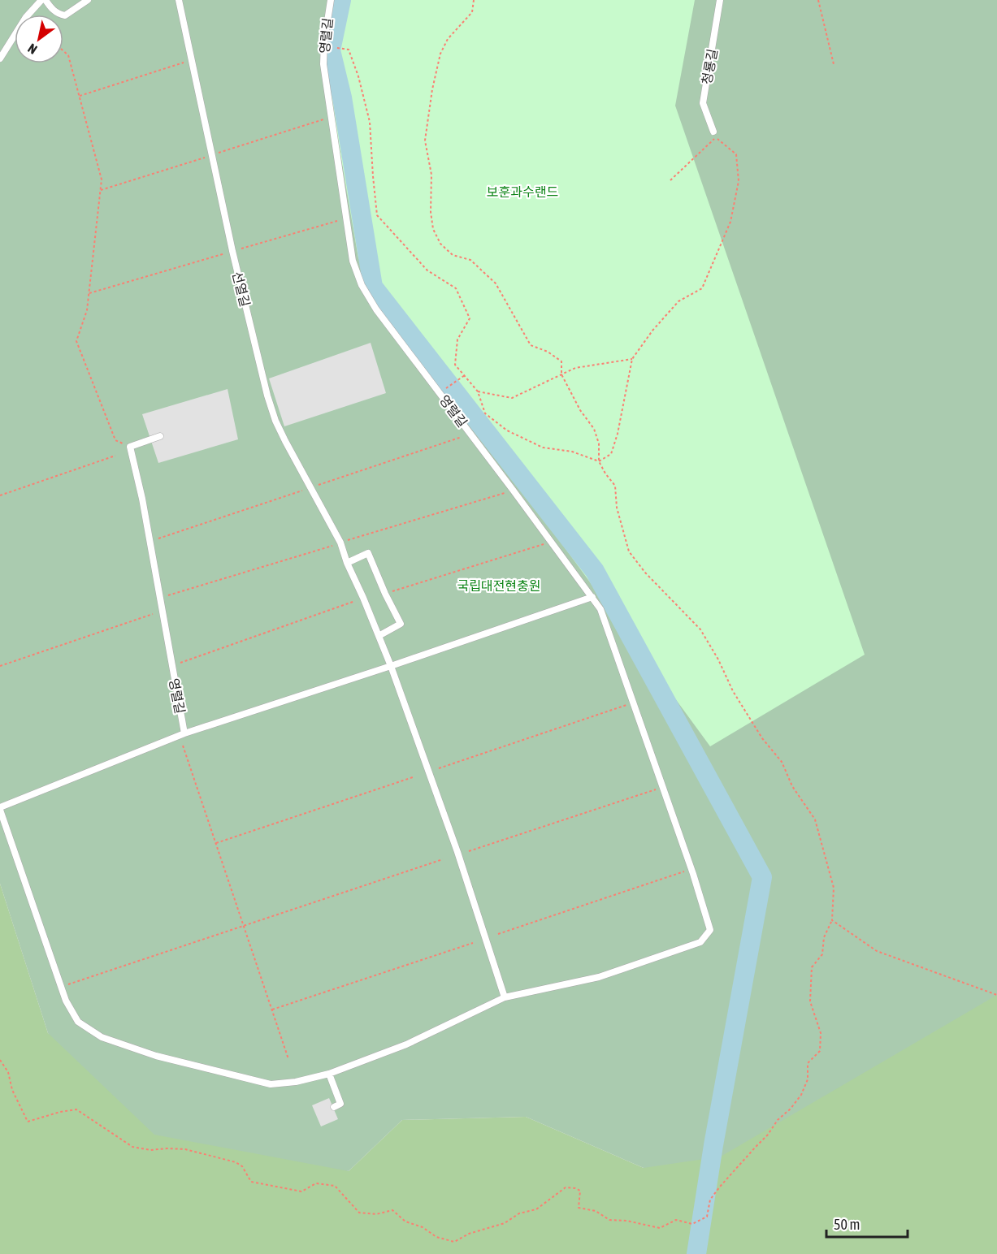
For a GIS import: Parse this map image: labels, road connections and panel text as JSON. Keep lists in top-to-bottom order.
{
  "streets": {
    "lane": ["영렬길", "청룡길", "선열길"]
  },
  "parks": ["보훈과수랜드", "국립대전현충원"],
  "scale_bar": "50 m",
  "north": "bottom left"
}
